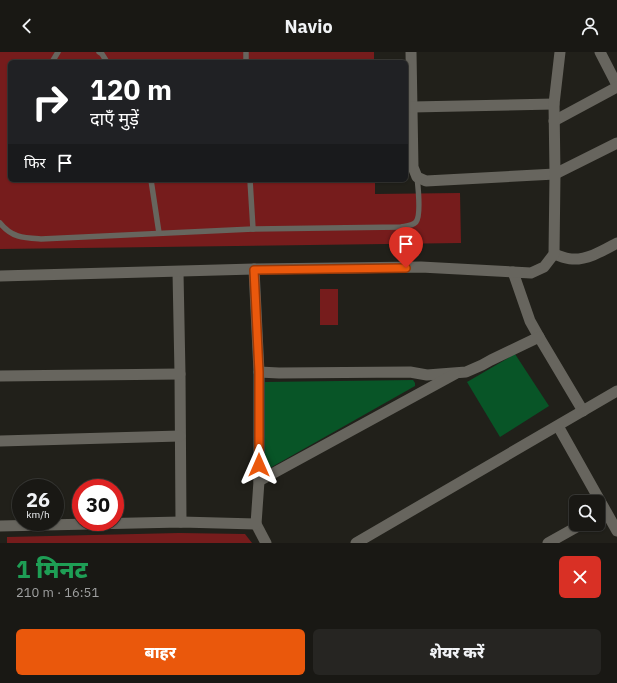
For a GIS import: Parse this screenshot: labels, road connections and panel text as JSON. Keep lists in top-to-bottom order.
{
  "page": {
    "header": "Navio",
    "turn": ["120 m", "दाएँ मुड़ें"],
    "then": "फिर",
    "speed": "26 km/h",
    "limit": "30",
    "heading": ["1 मिनट", "210 m · 16:51"],
    "buttons": ["बाहर", "शेयर करें"]
  }
}
